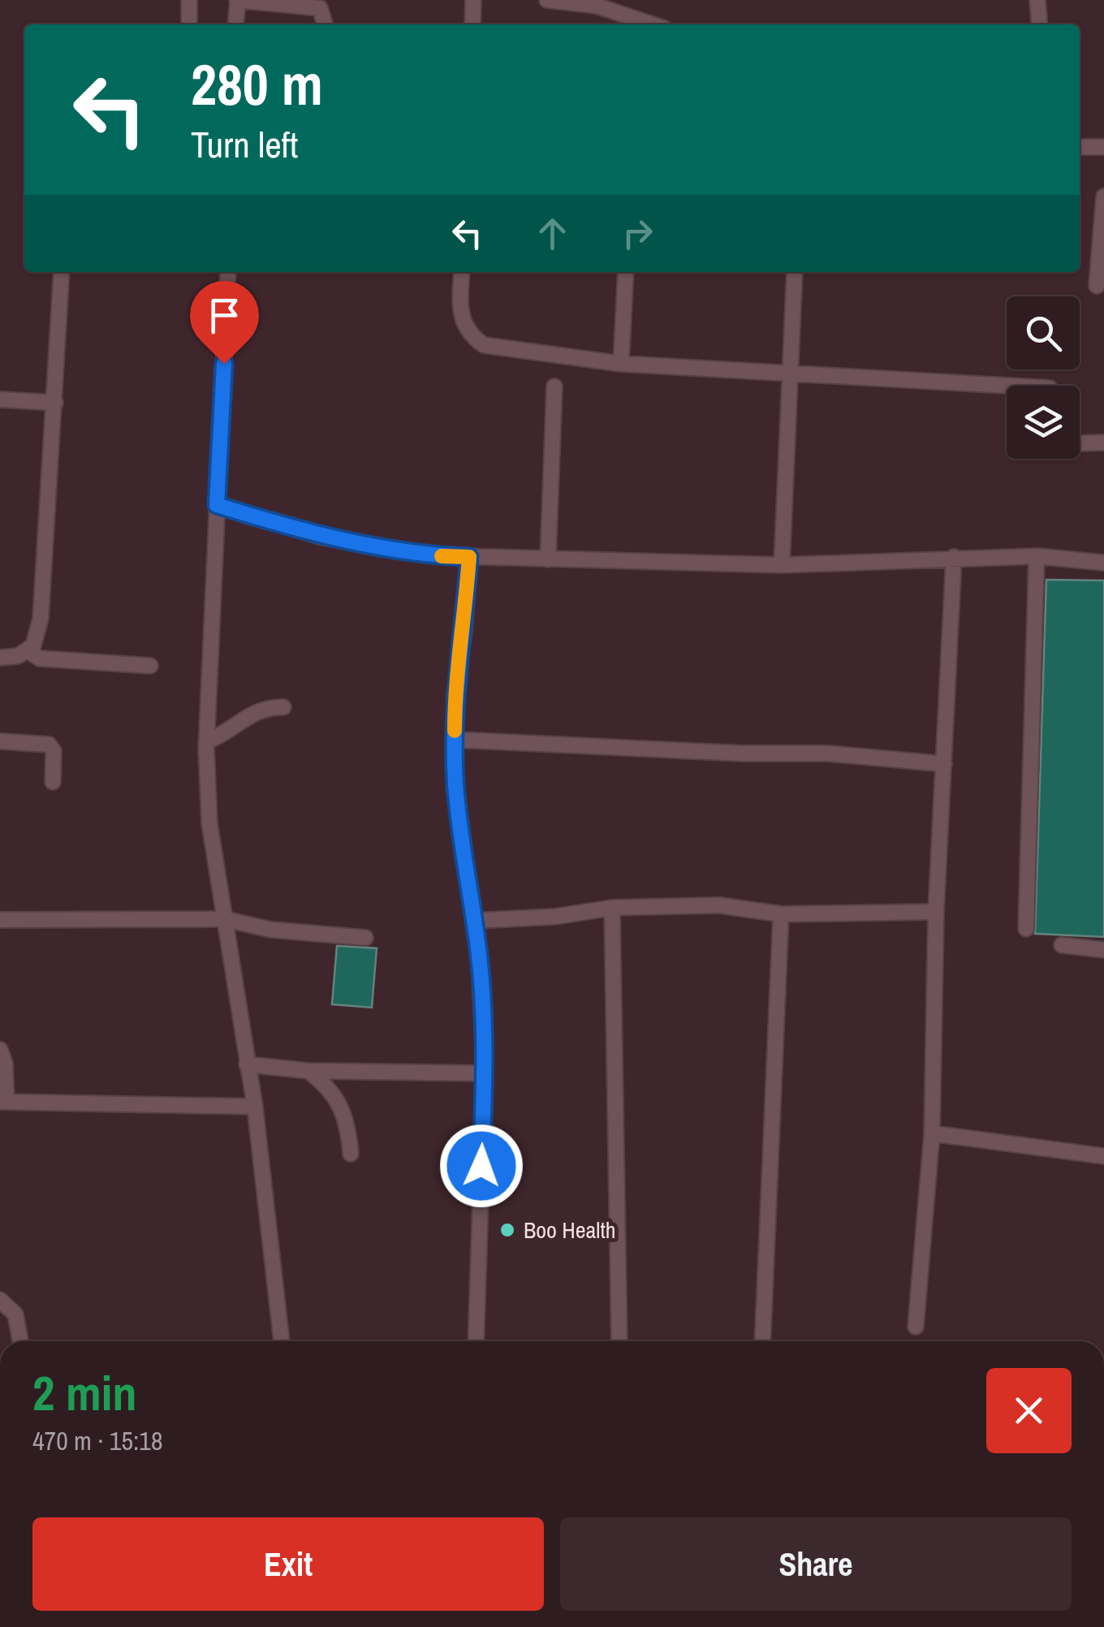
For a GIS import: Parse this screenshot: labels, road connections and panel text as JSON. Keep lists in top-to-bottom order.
{
  "places": ["Boo Health"],
  "page": {
    "turn": ["280 m", "Turn left"],
    "heading": ["2 min", "470 m · 15:18"],
    "buttons": ["Exit", "Share"]
  }
}
